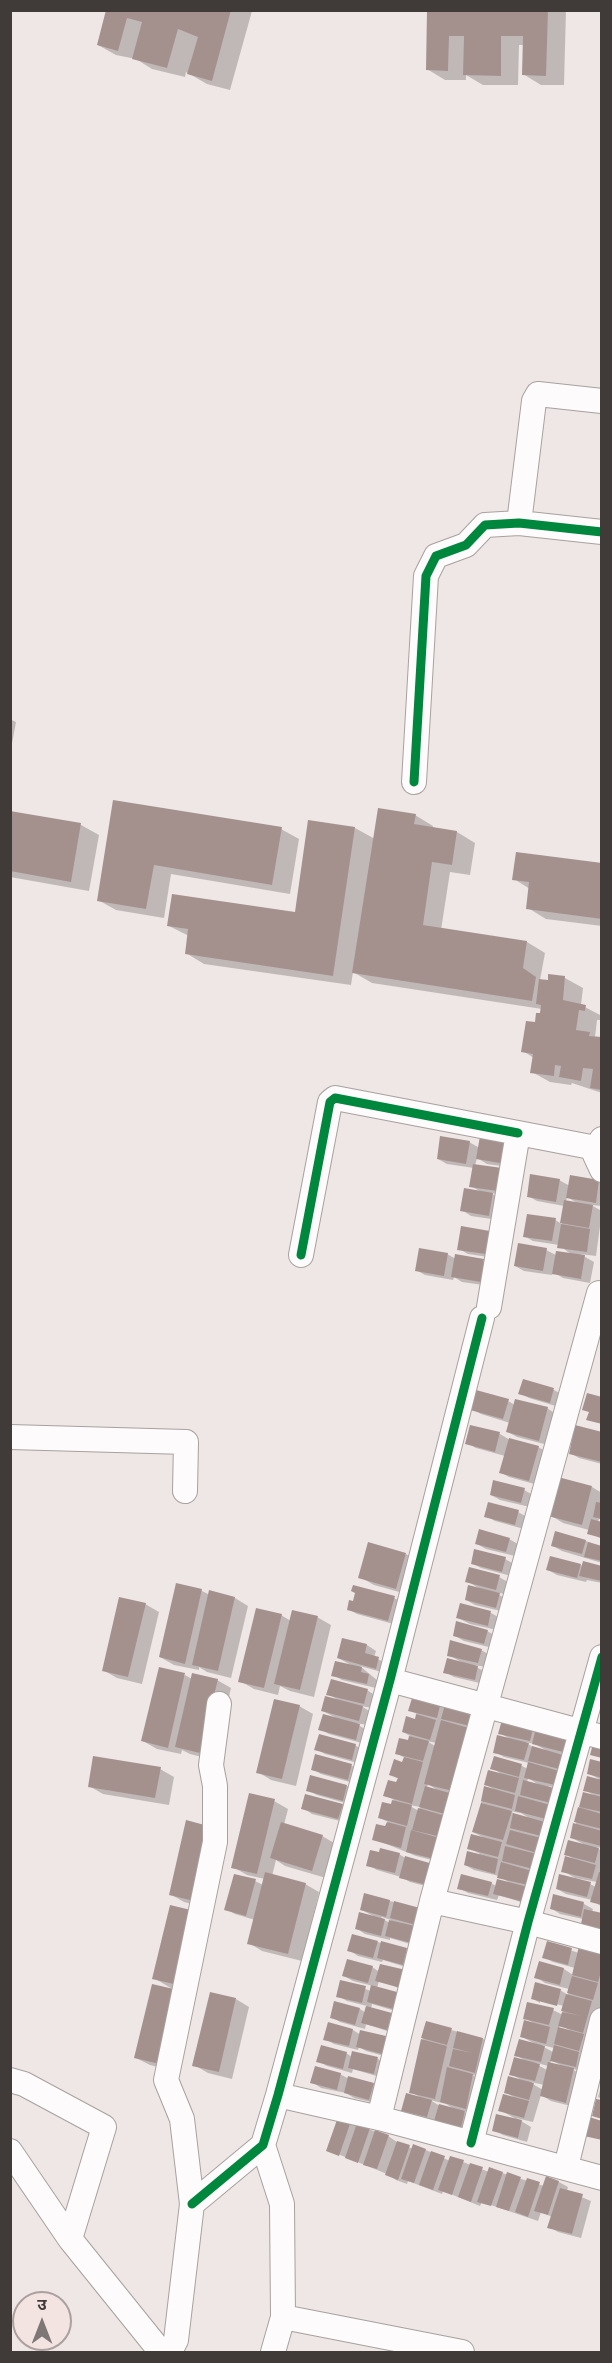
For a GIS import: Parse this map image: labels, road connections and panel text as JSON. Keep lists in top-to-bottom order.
{
  "north": "top"
}
